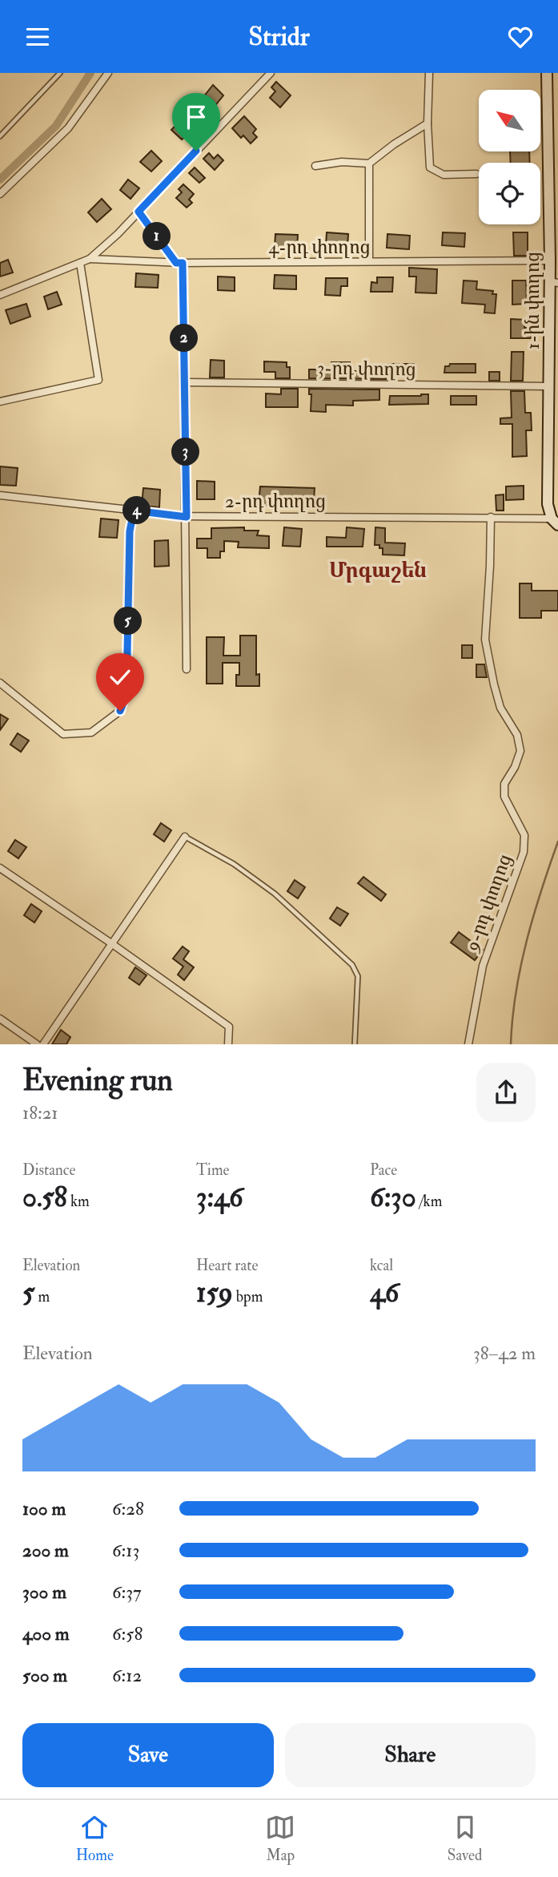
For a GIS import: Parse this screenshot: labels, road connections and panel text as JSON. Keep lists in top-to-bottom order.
{
  "streets": {
    "main road": ["1-ին փողոց"],
    "street": [
      "4-րդ փողոց",
      "3-րդ փողոց",
      "2-րդ փողոց",
      "9-րդ փողոց"
    ]
  },
  "crossings": [
    ["4-րդ փողոց", "1-ին փողոց"],
    ["1-ին փողոց", "3-րդ փողոց"],
    ["1-ին փողոց", "2-րդ փողոց"],
    ["2-րդ փողոց", "9-րդ փողոց"]
  ],
  "districts": ["Մրգաշեն"],
  "north": "top left",
  "page": {
    "header": "Stridr",
    "pins": [
      "1",
      "2",
      "3",
      "4",
      "5"
    ],
    "heading": ["Evening run", "18:21"],
    "stats": [
      ["Distance", "0.58 km"],
      ["Time", "3:46"],
      ["Pace", "6:30 /km"],
      ["Elevation", "5 m"],
      ["Heart rate", "159 bpm"],
      ["kcal", "46"]
    ],
    "chart": ["Elevation", "38–42 m"],
    "list": [
      {
        "name": "100 m",
        "note": "6:28"
      },
      {
        "name": "200 m",
        "note": "6:13"
      },
      {
        "name": "300 m",
        "note": "6:37"
      },
      {
        "name": "400 m",
        "note": "6:58"
      },
      {
        "name": "500 m",
        "note": "6:12"
      }
    ],
    "buttons": ["Save", "Share"],
    "tabs": ["Home", "Map", "Saved"]
  }
}
